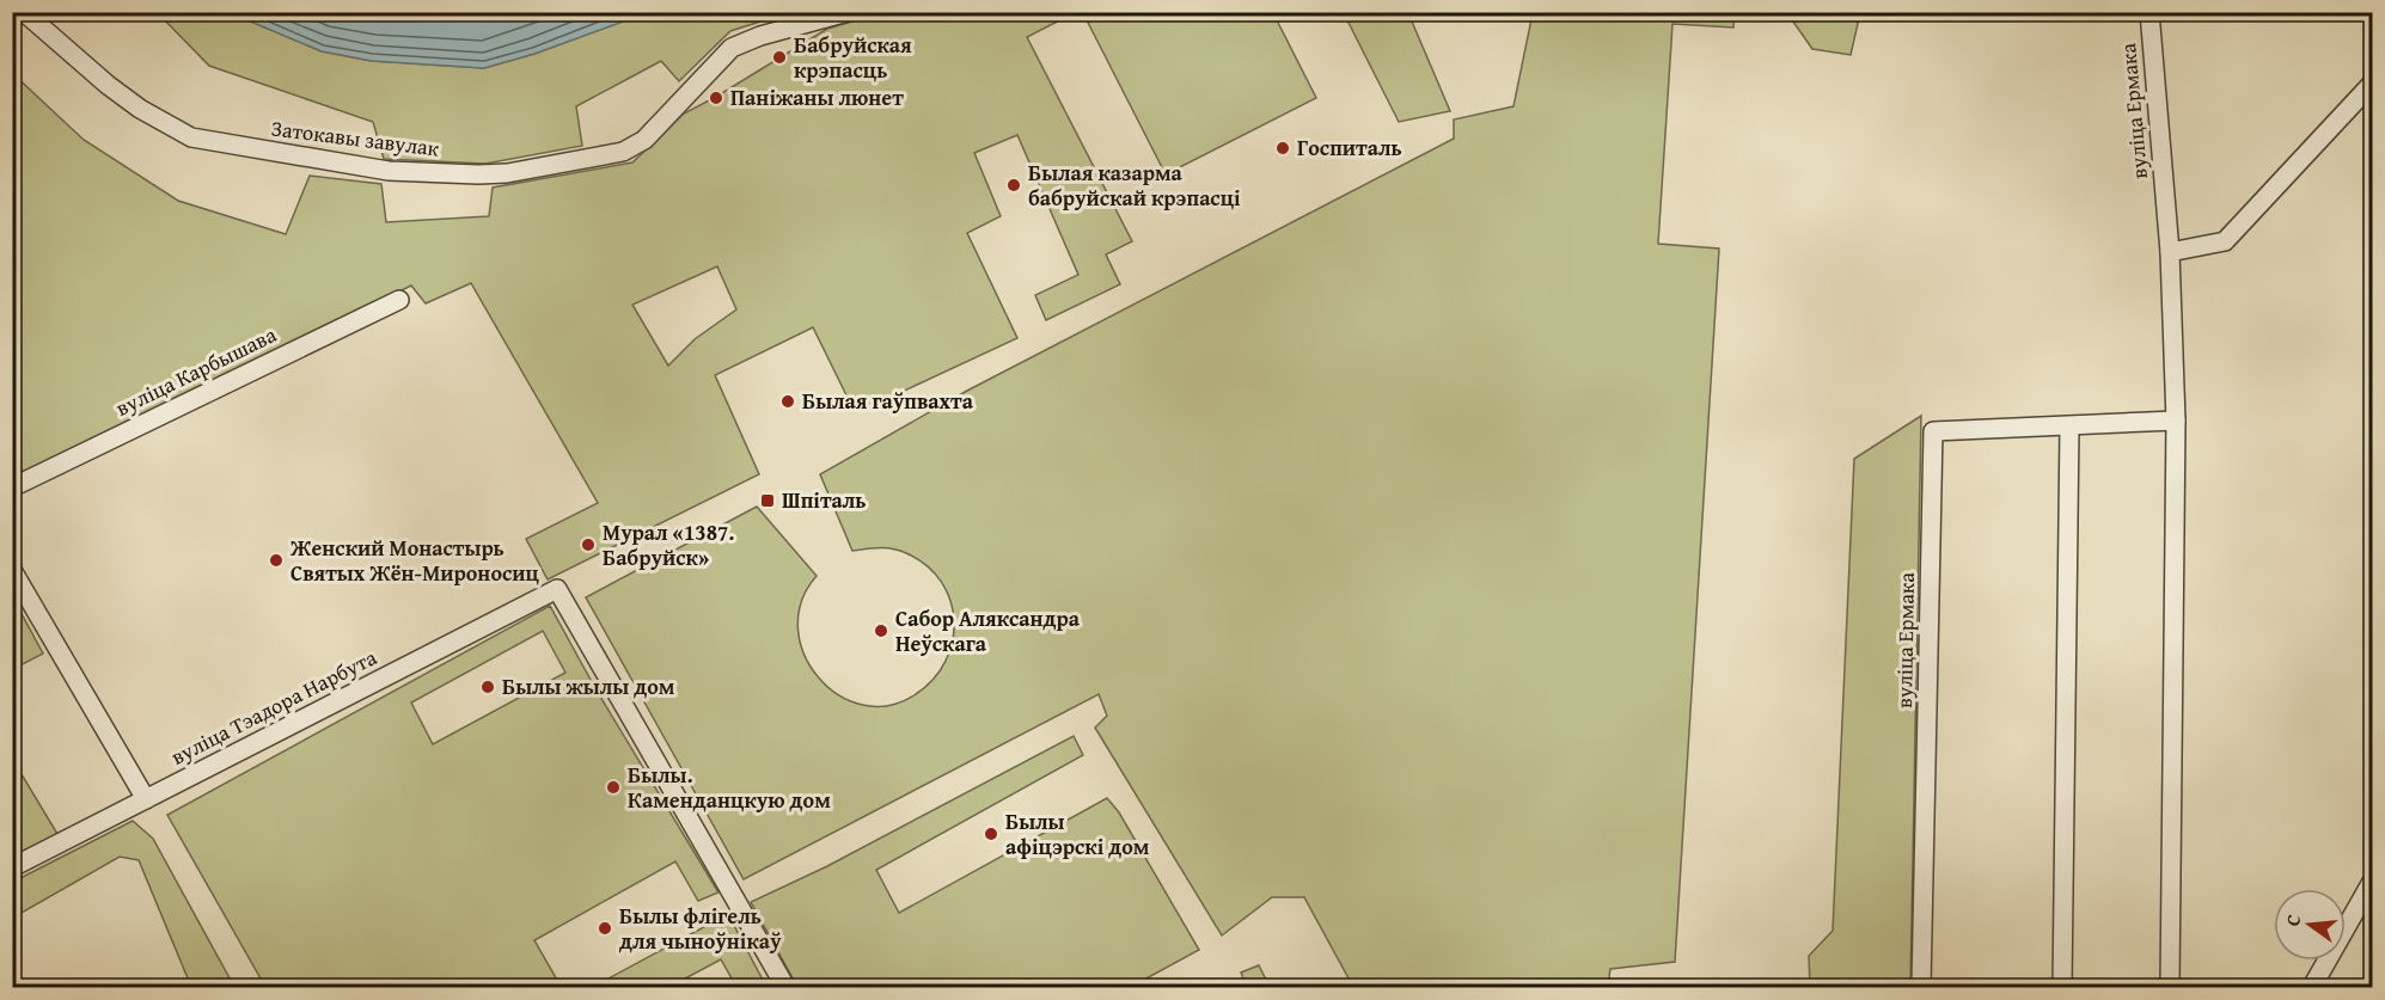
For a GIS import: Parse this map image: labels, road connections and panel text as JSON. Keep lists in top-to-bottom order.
{
  "streets": {
    "street": [
      "вуліца Ермака",
      "Затокавы завулак",
      "вуліца Карбышава",
      "вуліца Тэадора Нарбута"
    ]
  },
  "places": {
    "other": [
      "Бабруйская крэпасць",
      "Паніжаны люнет",
      "Госпиталь",
      "Былая казарма бабруйскай крэпасці",
      "Былая гаўпвахта",
      "Мурал «1387. Бабруйск»",
      "Женский Монастырь Святых Жён-Мироносиц",
      "Сабор Аляксандра Неўскага",
      "Былы жылы дом",
      "Былы. Каменданцкую дом",
      "Былы афіцэрскі дом",
      "Былы флігель для чыноўнікаў"
    ],
    "transit": ["Шпіталь"]
  },
  "north": "left"
}
